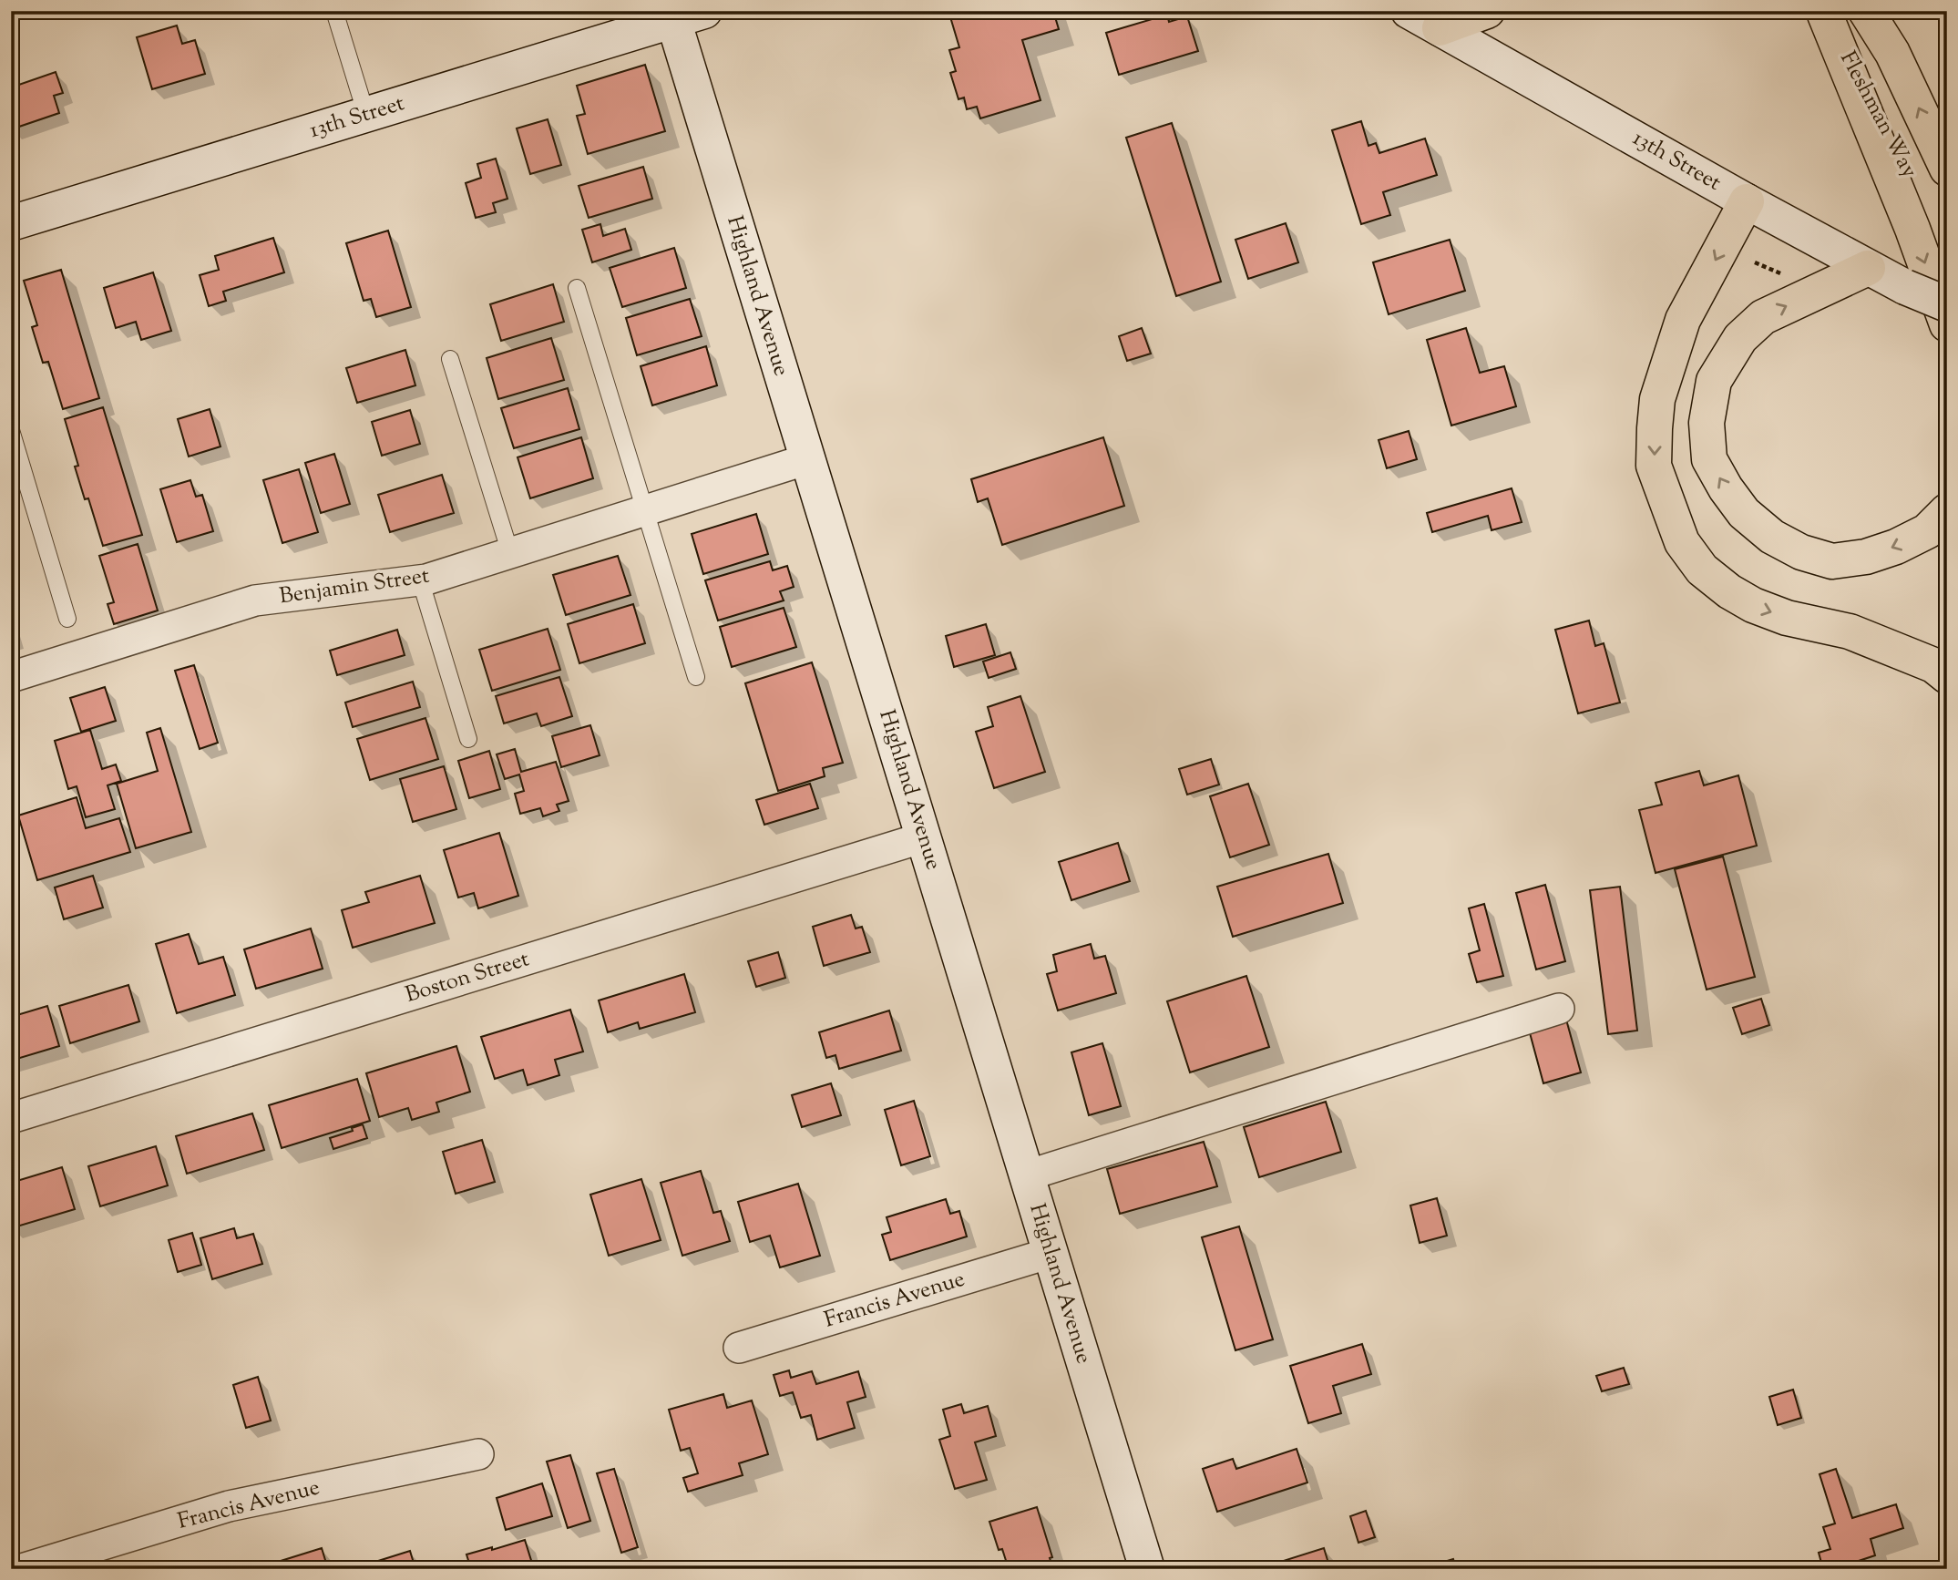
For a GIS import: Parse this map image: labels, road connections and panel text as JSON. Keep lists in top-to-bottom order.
{
  "streets": {
    "main road": ["Fleshman Way", "13th Street", "Highland Avenue"],
    "street": ["Benjamin Street", "Boston Street", "Francis Avenue"]
  },
  "crossings": [
    ["13th Street", "Highland Avenue"],
    ["Highland Avenue", "Benjamin Street"],
    ["Highland Avenue", "Boston Street"],
    ["Highland Avenue", "Francis Avenue"]
  ]
}
